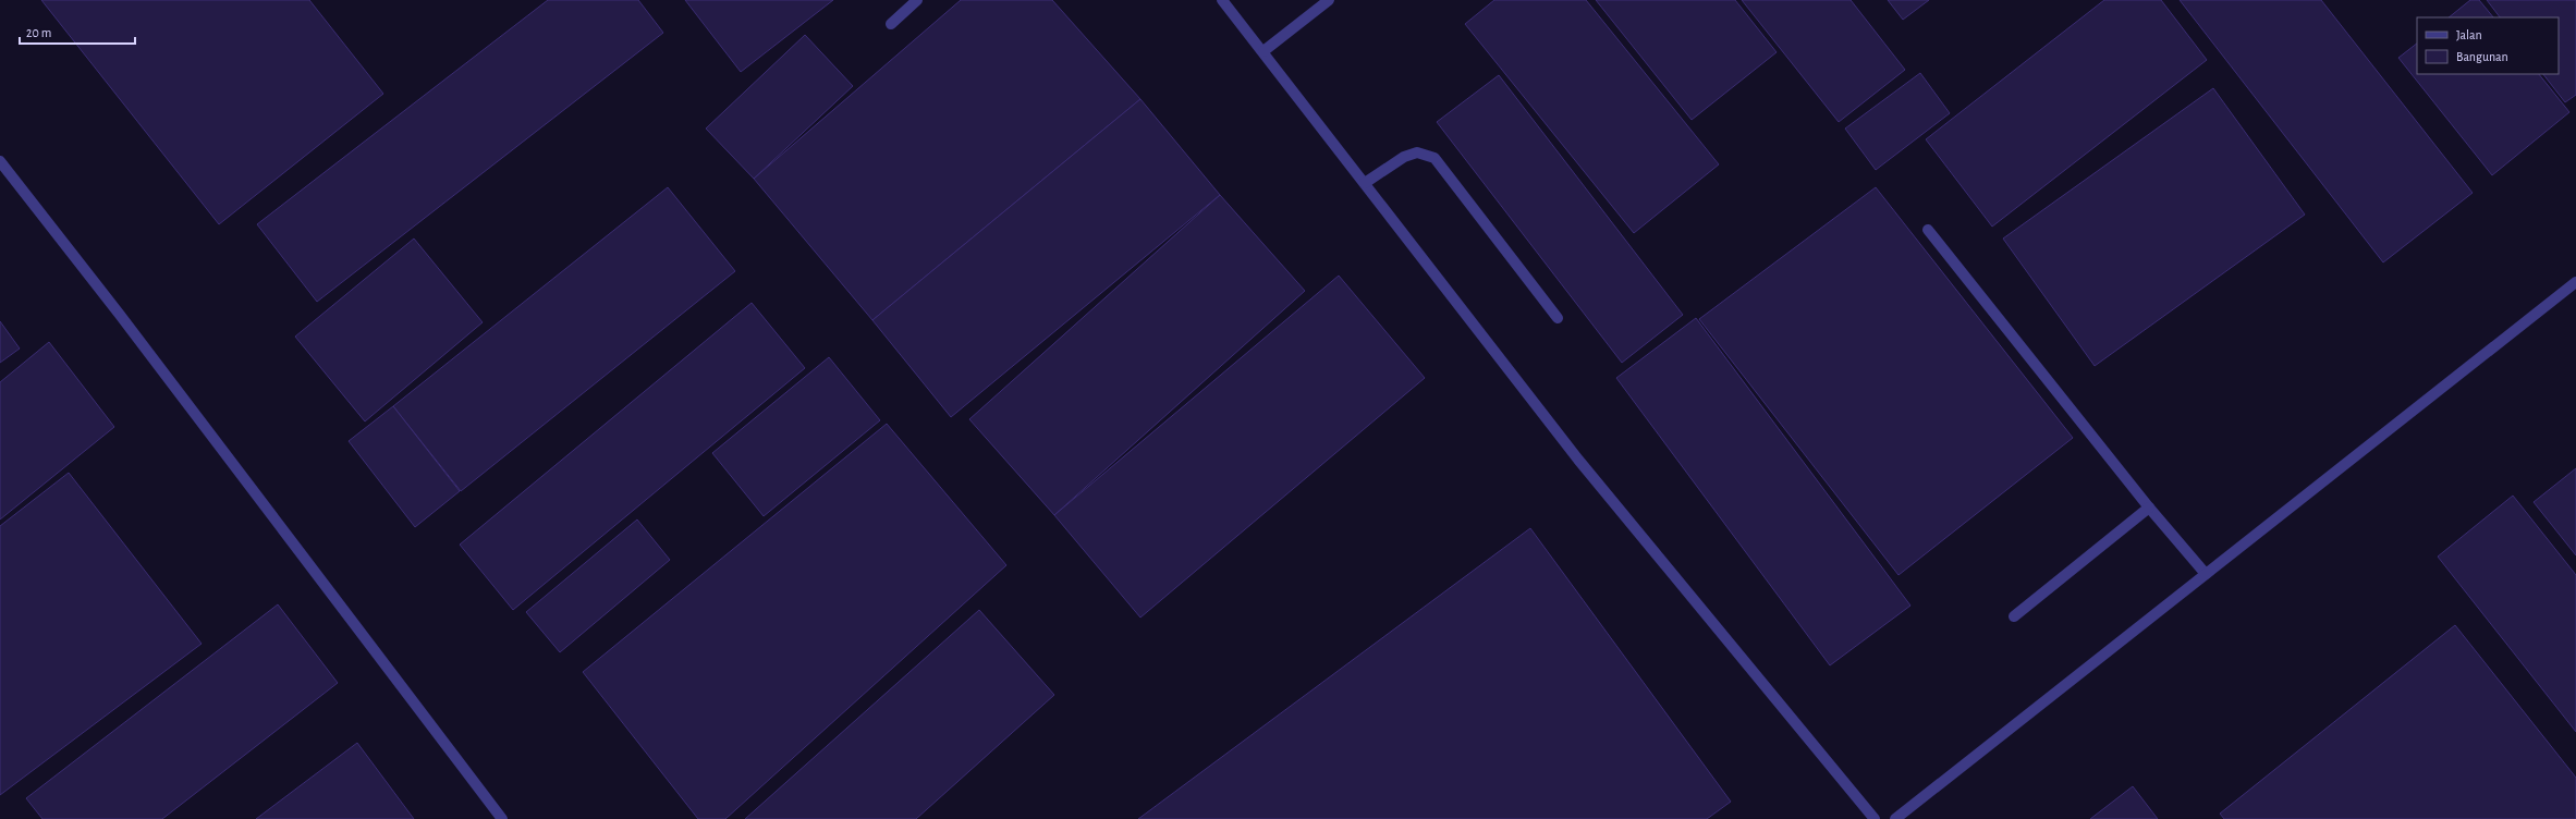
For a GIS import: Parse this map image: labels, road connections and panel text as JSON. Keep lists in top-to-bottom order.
{
  "legend": ["Jalan", "Bangunan"],
  "scale_bar": "20 m"
}
